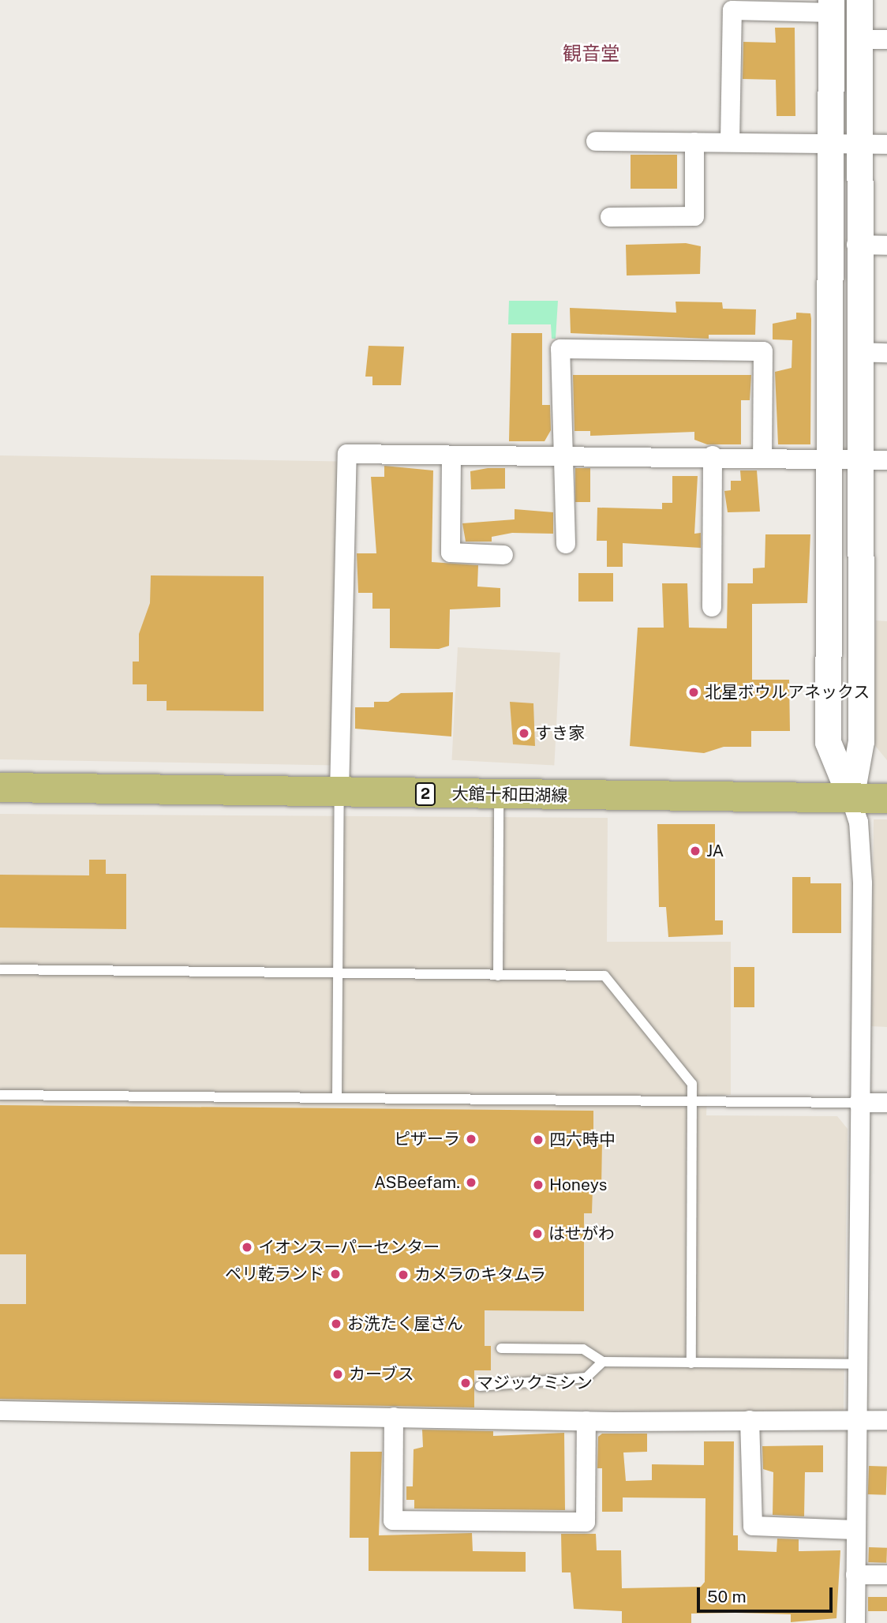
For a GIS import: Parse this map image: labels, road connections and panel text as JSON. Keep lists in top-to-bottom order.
{
  "streets": {
    "main road": ["2", "大館十和田湖線"]
  },
  "districts": ["観音堂"],
  "places": [
    "北星ボウルアネックス",
    "すき家",
    "JA",
    "ピザーラ",
    "四六時中",
    "ASBeefam.",
    "Honeys",
    "はせがわ",
    "イオンスーパーセンター",
    "ペリ乾ランド",
    "カメラのキタムラ",
    "お洗たく屋さん",
    "カーブス",
    "マジックミシン"
  ],
  "scale_bar": "50 m"
}
